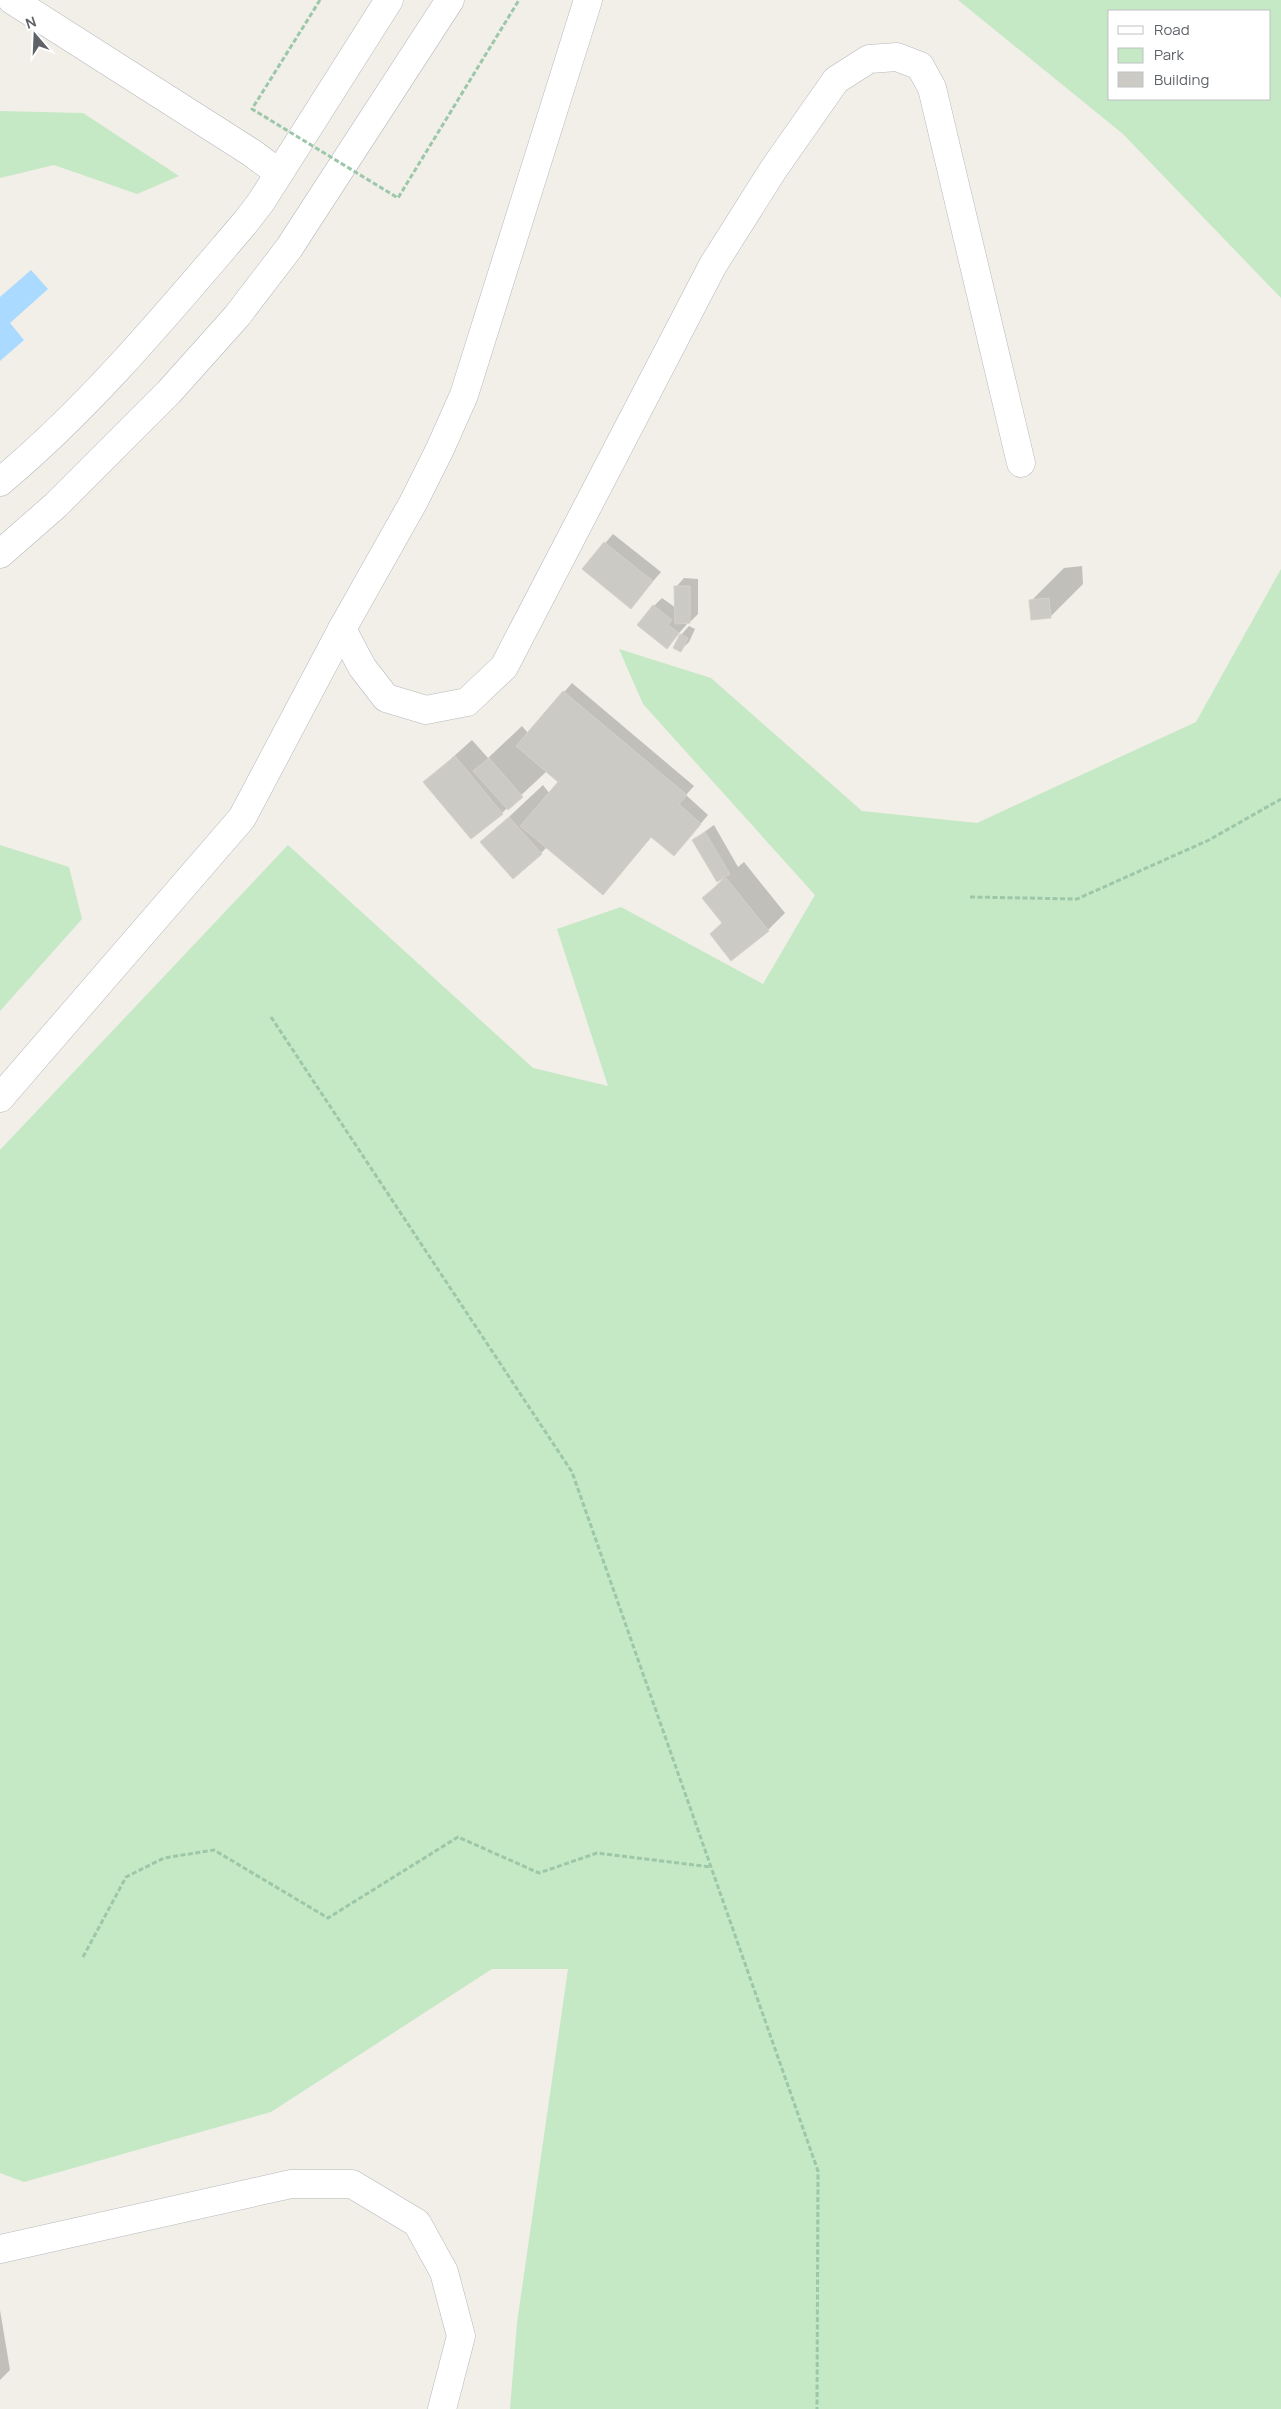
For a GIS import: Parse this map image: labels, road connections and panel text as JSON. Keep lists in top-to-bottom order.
{
  "legend": ["Road", "Park", "Building"],
  "north": "top"
}
